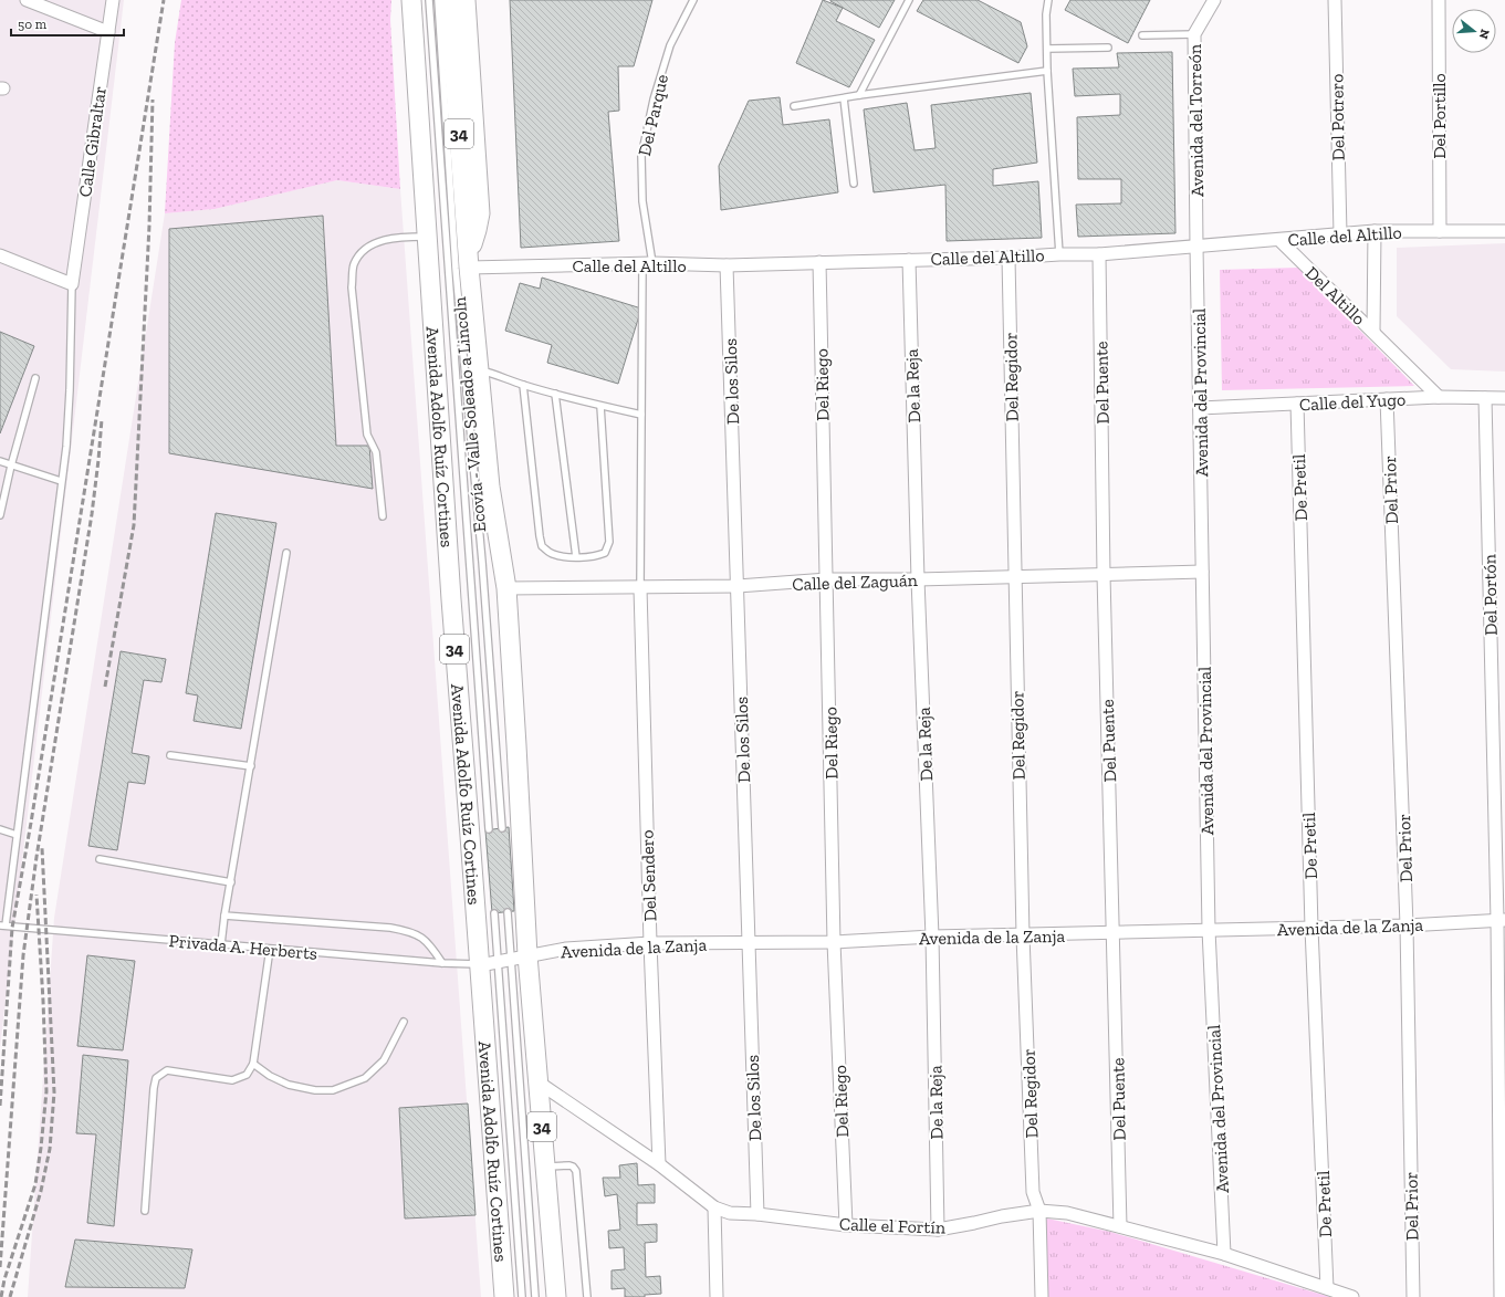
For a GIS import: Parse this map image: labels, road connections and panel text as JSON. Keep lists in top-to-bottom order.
{
  "streets": {
    "main road": ["34", "Avenida Adolfo Ruíz Cortines"],
    "street": [
      "Del Portillo",
      "Del Potrero",
      "Avenida del Torreón",
      "Calle Gibraltar",
      "Calle del Altillo",
      "Del Altillo",
      "Del Regidor",
      "De los Silos",
      "Del Puente",
      "Del Riego",
      "De la Reja",
      "Avenida del Provincial",
      "Calle del Yugo",
      "De Pretil",
      "Del Prior",
      "Calle del Zaguán",
      "Del Portón",
      "Del Sendero",
      "Avenida de la Zanja",
      "Calle el Fortín"
    ],
    "lane": ["Del Parque", "Ecovía - Valle Soleado a Lincoln", "Privada A. Herberts"]
  },
  "crossings": [
    ["Del Parque", "Calle del Altillo"],
    ["Del Parque", "Calle del Zaguán"],
    ["Del Parque", "Del Sendero"],
    ["Del Portillo", "Calle del Altillo"],
    ["Del Potrero", "Calle del Altillo"],
    ["Avenida del Torreón", "Calle del Altillo"],
    ["Avenida del Torreón", "Avenida del Provincial"],
    ["34", "Calle del Altillo"],
    ["34", "Calle del Zaguán"],
    ["34", "Avenida de la Zanja"],
    ["34", "Calle el Fortín"],
    ["Calle del Altillo", "Del Altillo"],
    ["Calle del Altillo", "Del Regidor"],
    ["Calle del Altillo", "De los Silos"],
    ["Calle del Altillo", "Del Puente"],
    ["Calle del Altillo", "Del Riego"],
    ["Calle del Altillo", "De la Reja"],
    ["Calle del Altillo", "Avenida del Provincial"],
    ["Del Altillo", "Calle del Yugo"],
    ["Del Regidor", "Calle del Zaguán"],
    ["Del Regidor", "Avenida de la Zanja"],
    ["Del Regidor", "Calle el Fortín"],
    ["De los Silos", "Calle del Zaguán"],
    ["De los Silos", "Avenida de la Zanja"],
    ["De los Silos", "Calle el Fortín"],
    ["Del Puente", "Calle del Zaguán"],
    ["Del Puente", "Avenida de la Zanja"],
    ["Del Puente", "Calle el Fortín"],
    ["Del Riego", "Calle del Zaguán"],
    ["Del Riego", "Avenida de la Zanja"],
    ["Del Riego", "Calle el Fortín"],
    ["De la Reja", "Calle del Zaguán"],
    ["De la Reja", "Avenida de la Zanja"],
    ["De la Reja", "Calle el Fortín"],
    ["Avenida del Provincial", "Calle del Yugo"],
    ["Avenida del Provincial", "Calle del Zaguán"],
    ["Avenida del Provincial", "Avenida de la Zanja"],
    ["Avenida del Provincial", "Calle el Fortín"],
    ["Calle del Yugo", "De Pretil"],
    ["Calle del Yugo", "Del Prior"],
    ["Calle del Yugo", "Del Portón"],
    ["Avenida Adolfo Ruíz Cortines", "Avenida de la Zanja"],
    ["Avenida Adolfo Ruíz Cortines", "Privada A. Herberts"],
    ["De Pretil", "Avenida de la Zanja"],
    ["De Pretil", "Calle el Fortín"],
    ["Del Prior", "Avenida de la Zanja"],
    ["Calle del Zaguán", "Del Sendero"],
    ["Del Portón", "Avenida de la Zanja"],
    ["Del Sendero", "Avenida de la Zanja"],
    ["Del Sendero", "Calle el Fortín"],
    ["Avenida de la Zanja", "Privada A. Herberts"]
  ],
  "scale_bar": "50 m",
  "north": "right"
}
